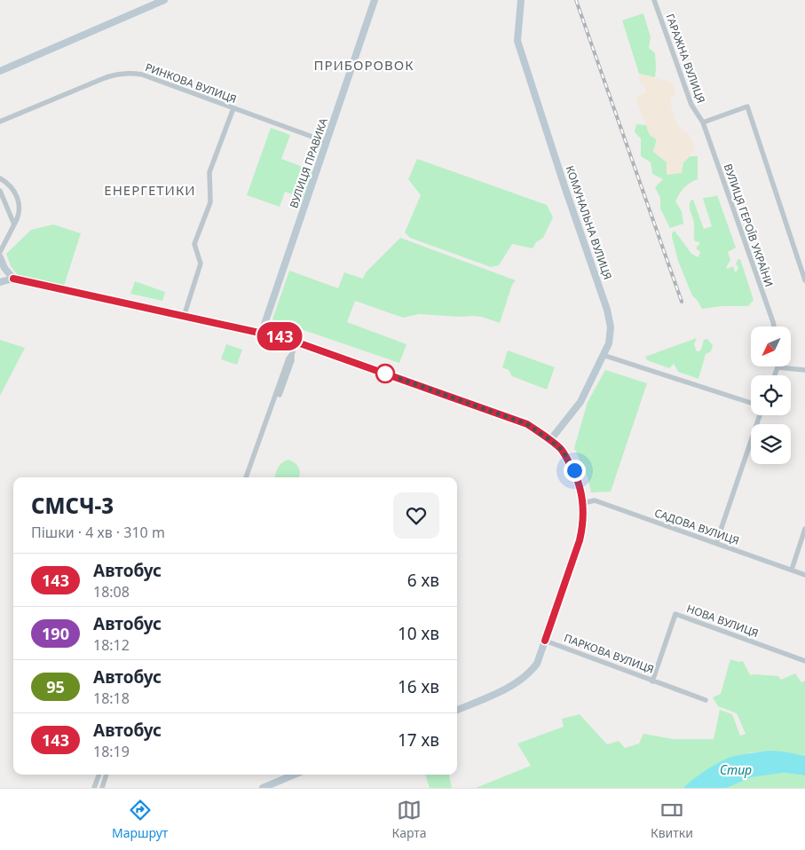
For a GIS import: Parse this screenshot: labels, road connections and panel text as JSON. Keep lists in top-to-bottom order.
{
  "streets": {
    "street": [
      "ГАРАЖНА ВУЛИЦЯ",
      "РИНКОВА ВУЛИЦЯ",
      "ВУЛИЦЯ ПРАВИКА",
      "КОМУНАЛЬНА ВУЛИЦЯ",
      "ВУЛИЦЯ ГЕРОЇВ УКРАЇНИ",
      "САДОВА ВУЛИЦЯ",
      "НОВА ВУЛИЦЯ",
      "ПАРКОВА ВУЛИЦЯ"
    ]
  },
  "crossings": [
    ["ГАРАЖНА ВУЛИЦЯ", "ВУЛИЦЯ ГЕРОЇВ УКРАЇНИ"],
    ["РИНКОВА ВУЛИЦЯ", "ВУЛИЦЯ ПРАВИКА"],
    ["НОВА ВУЛИЦЯ", "ПАРКОВА ВУЛИЦЯ"]
  ],
  "districts": ["ПРИБОРОВОК", "ЕНЕРГЕТИКИ"],
  "water": ["Стир"],
  "lines": ["bus line 143"],
  "north": "bottom left",
  "page": {
    "on_map": "143",
    "heading": ["СМСЧ-3", "Пішки · 4 хв · 310 m"],
    "list": [
      {
        "mark": "143",
        "name": "Автобус",
        "note": "18:08",
        "value": "6 хв"
      },
      {
        "mark": "190",
        "name": "Автобус",
        "note": "18:12",
        "value": "10 хв"
      },
      {
        "mark": "95",
        "name": "Автобус",
        "note": "18:18",
        "value": "16 хв"
      },
      {
        "mark": "143",
        "name": "Автобус",
        "note": "18:19",
        "value": "17 хв"
      }
    ],
    "tabs": ["Маршрут", "Карта", "Квитки"]
  }
}
